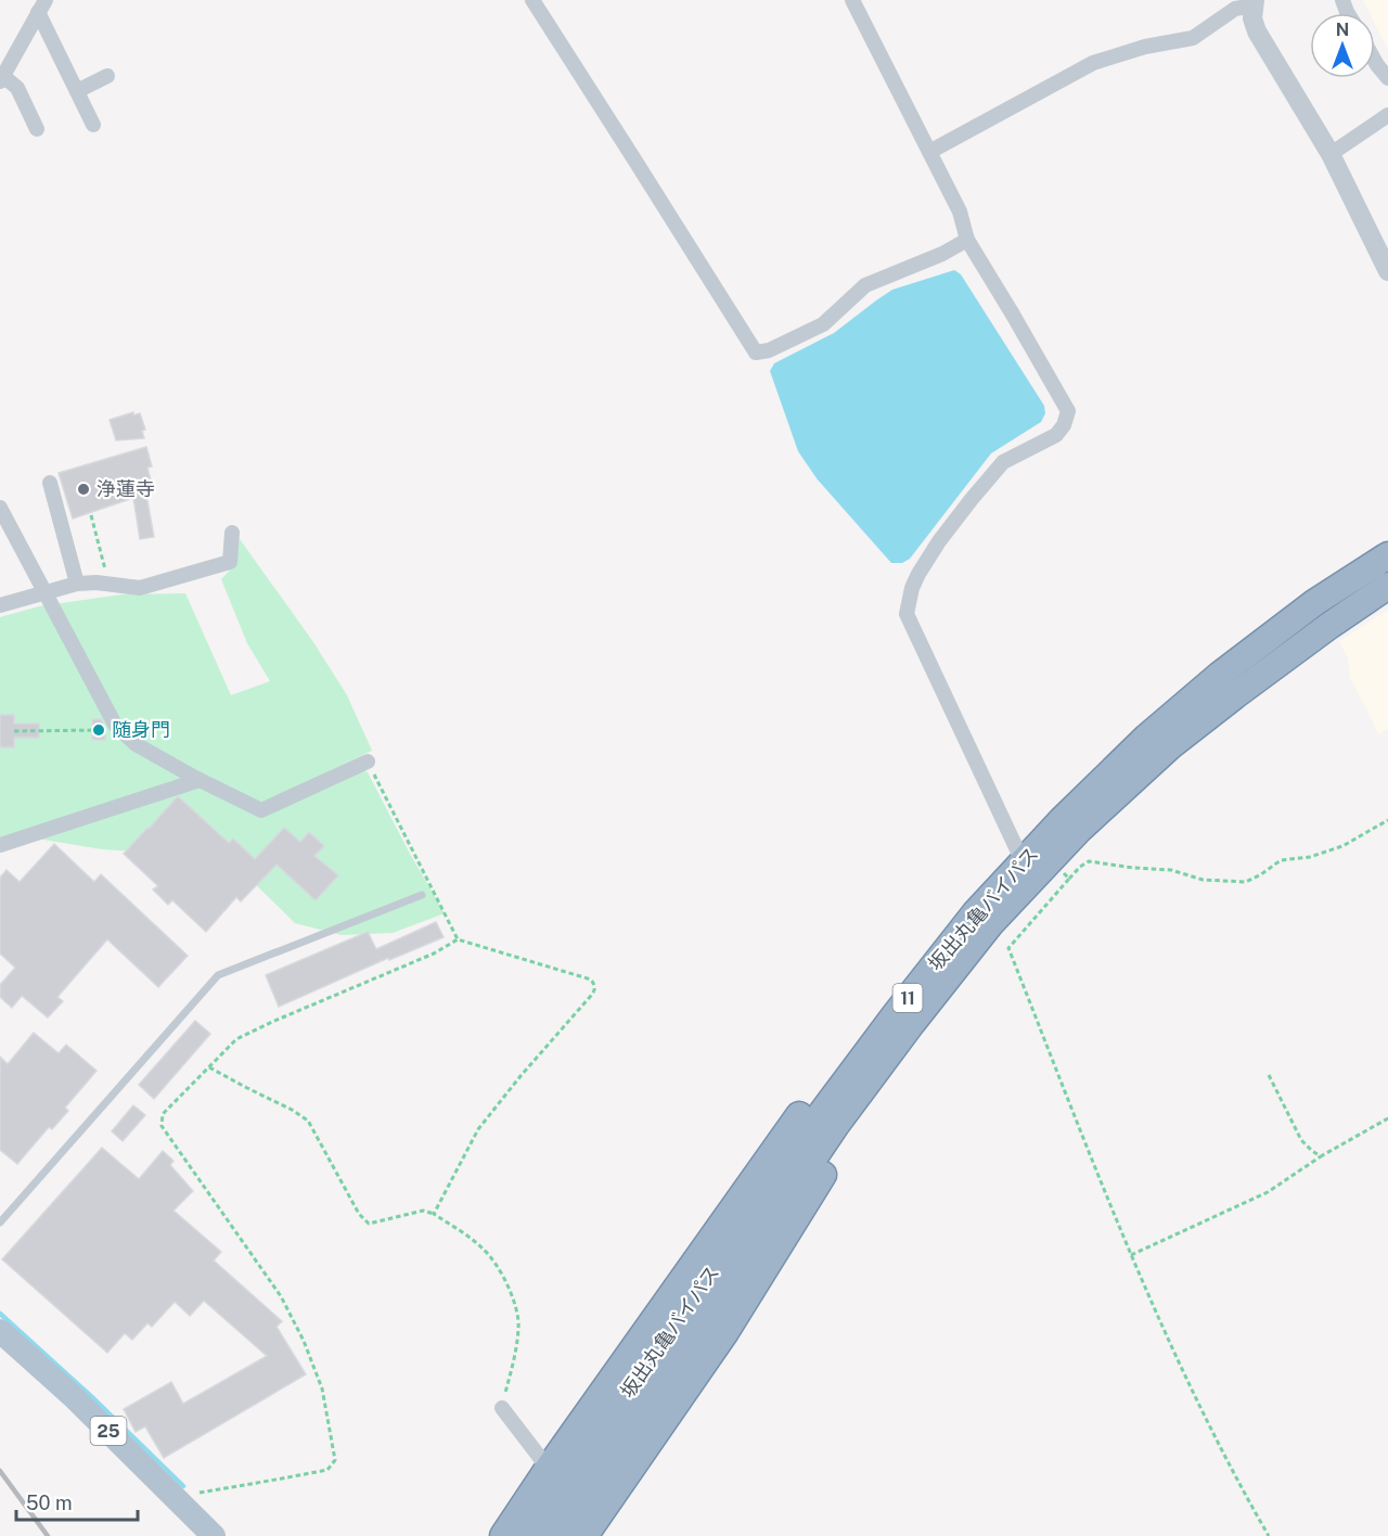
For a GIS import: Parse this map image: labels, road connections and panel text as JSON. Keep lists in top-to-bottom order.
{
  "streets": {
    "highway": ["坂出丸亀バイパス", "11"],
    "main road": ["25"]
  },
  "places": ["浄蓮寺", "随身門"],
  "scale_bar": "50 m",
  "north": "top"
}
